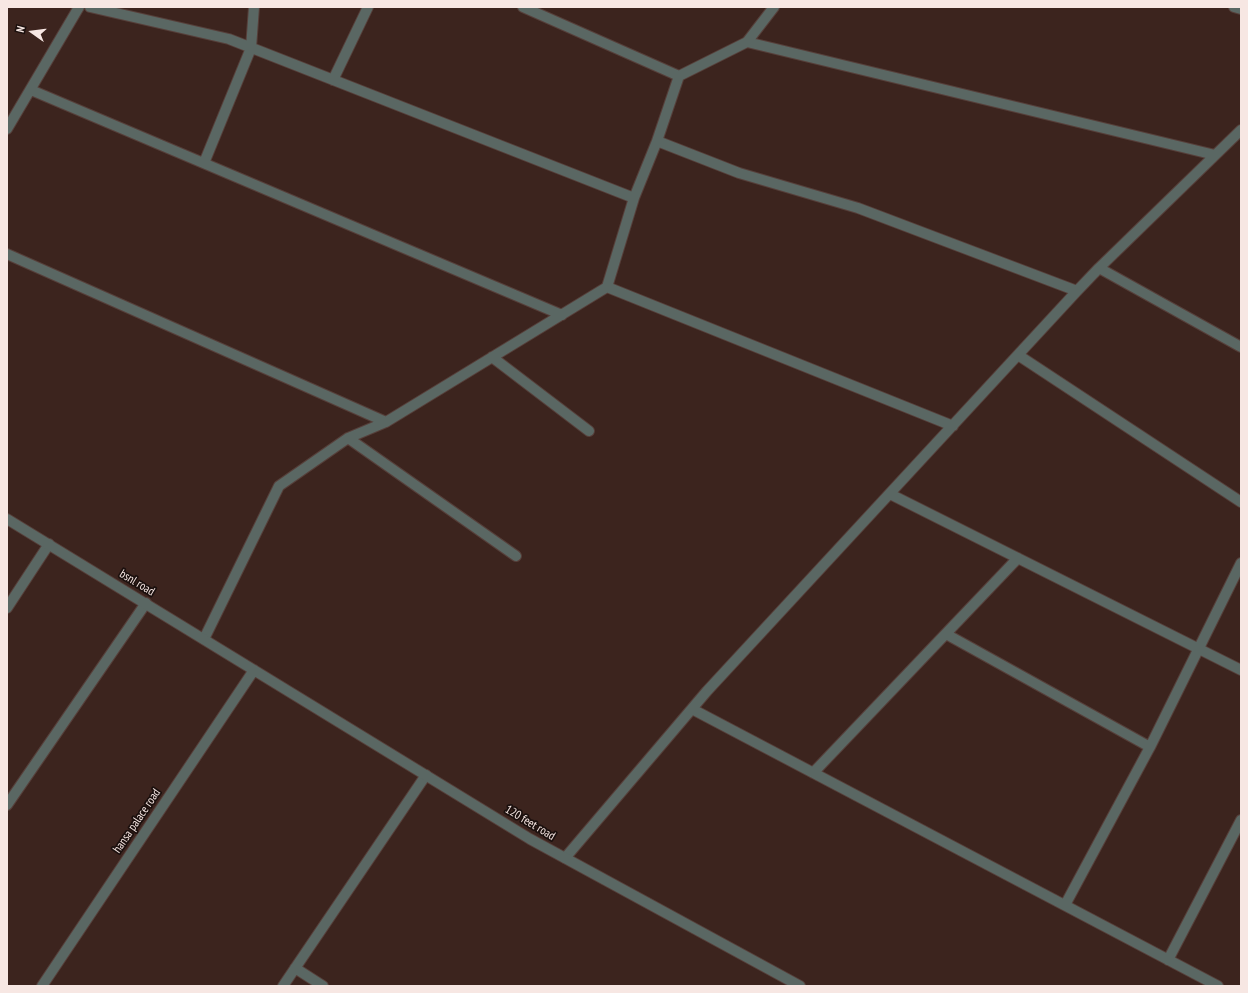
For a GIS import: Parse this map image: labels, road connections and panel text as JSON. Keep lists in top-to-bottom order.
{
  "streets": {
    "street": ["bsnl road", "hansa palace road", "120 feet road"]
  },
  "crossings": [
    ["bsnl road", "hansa palace road"],
    ["bsnl road", "120 feet road"],
    ["hansa palace road", "120 feet road"]
  ],
  "north": "left"
}
